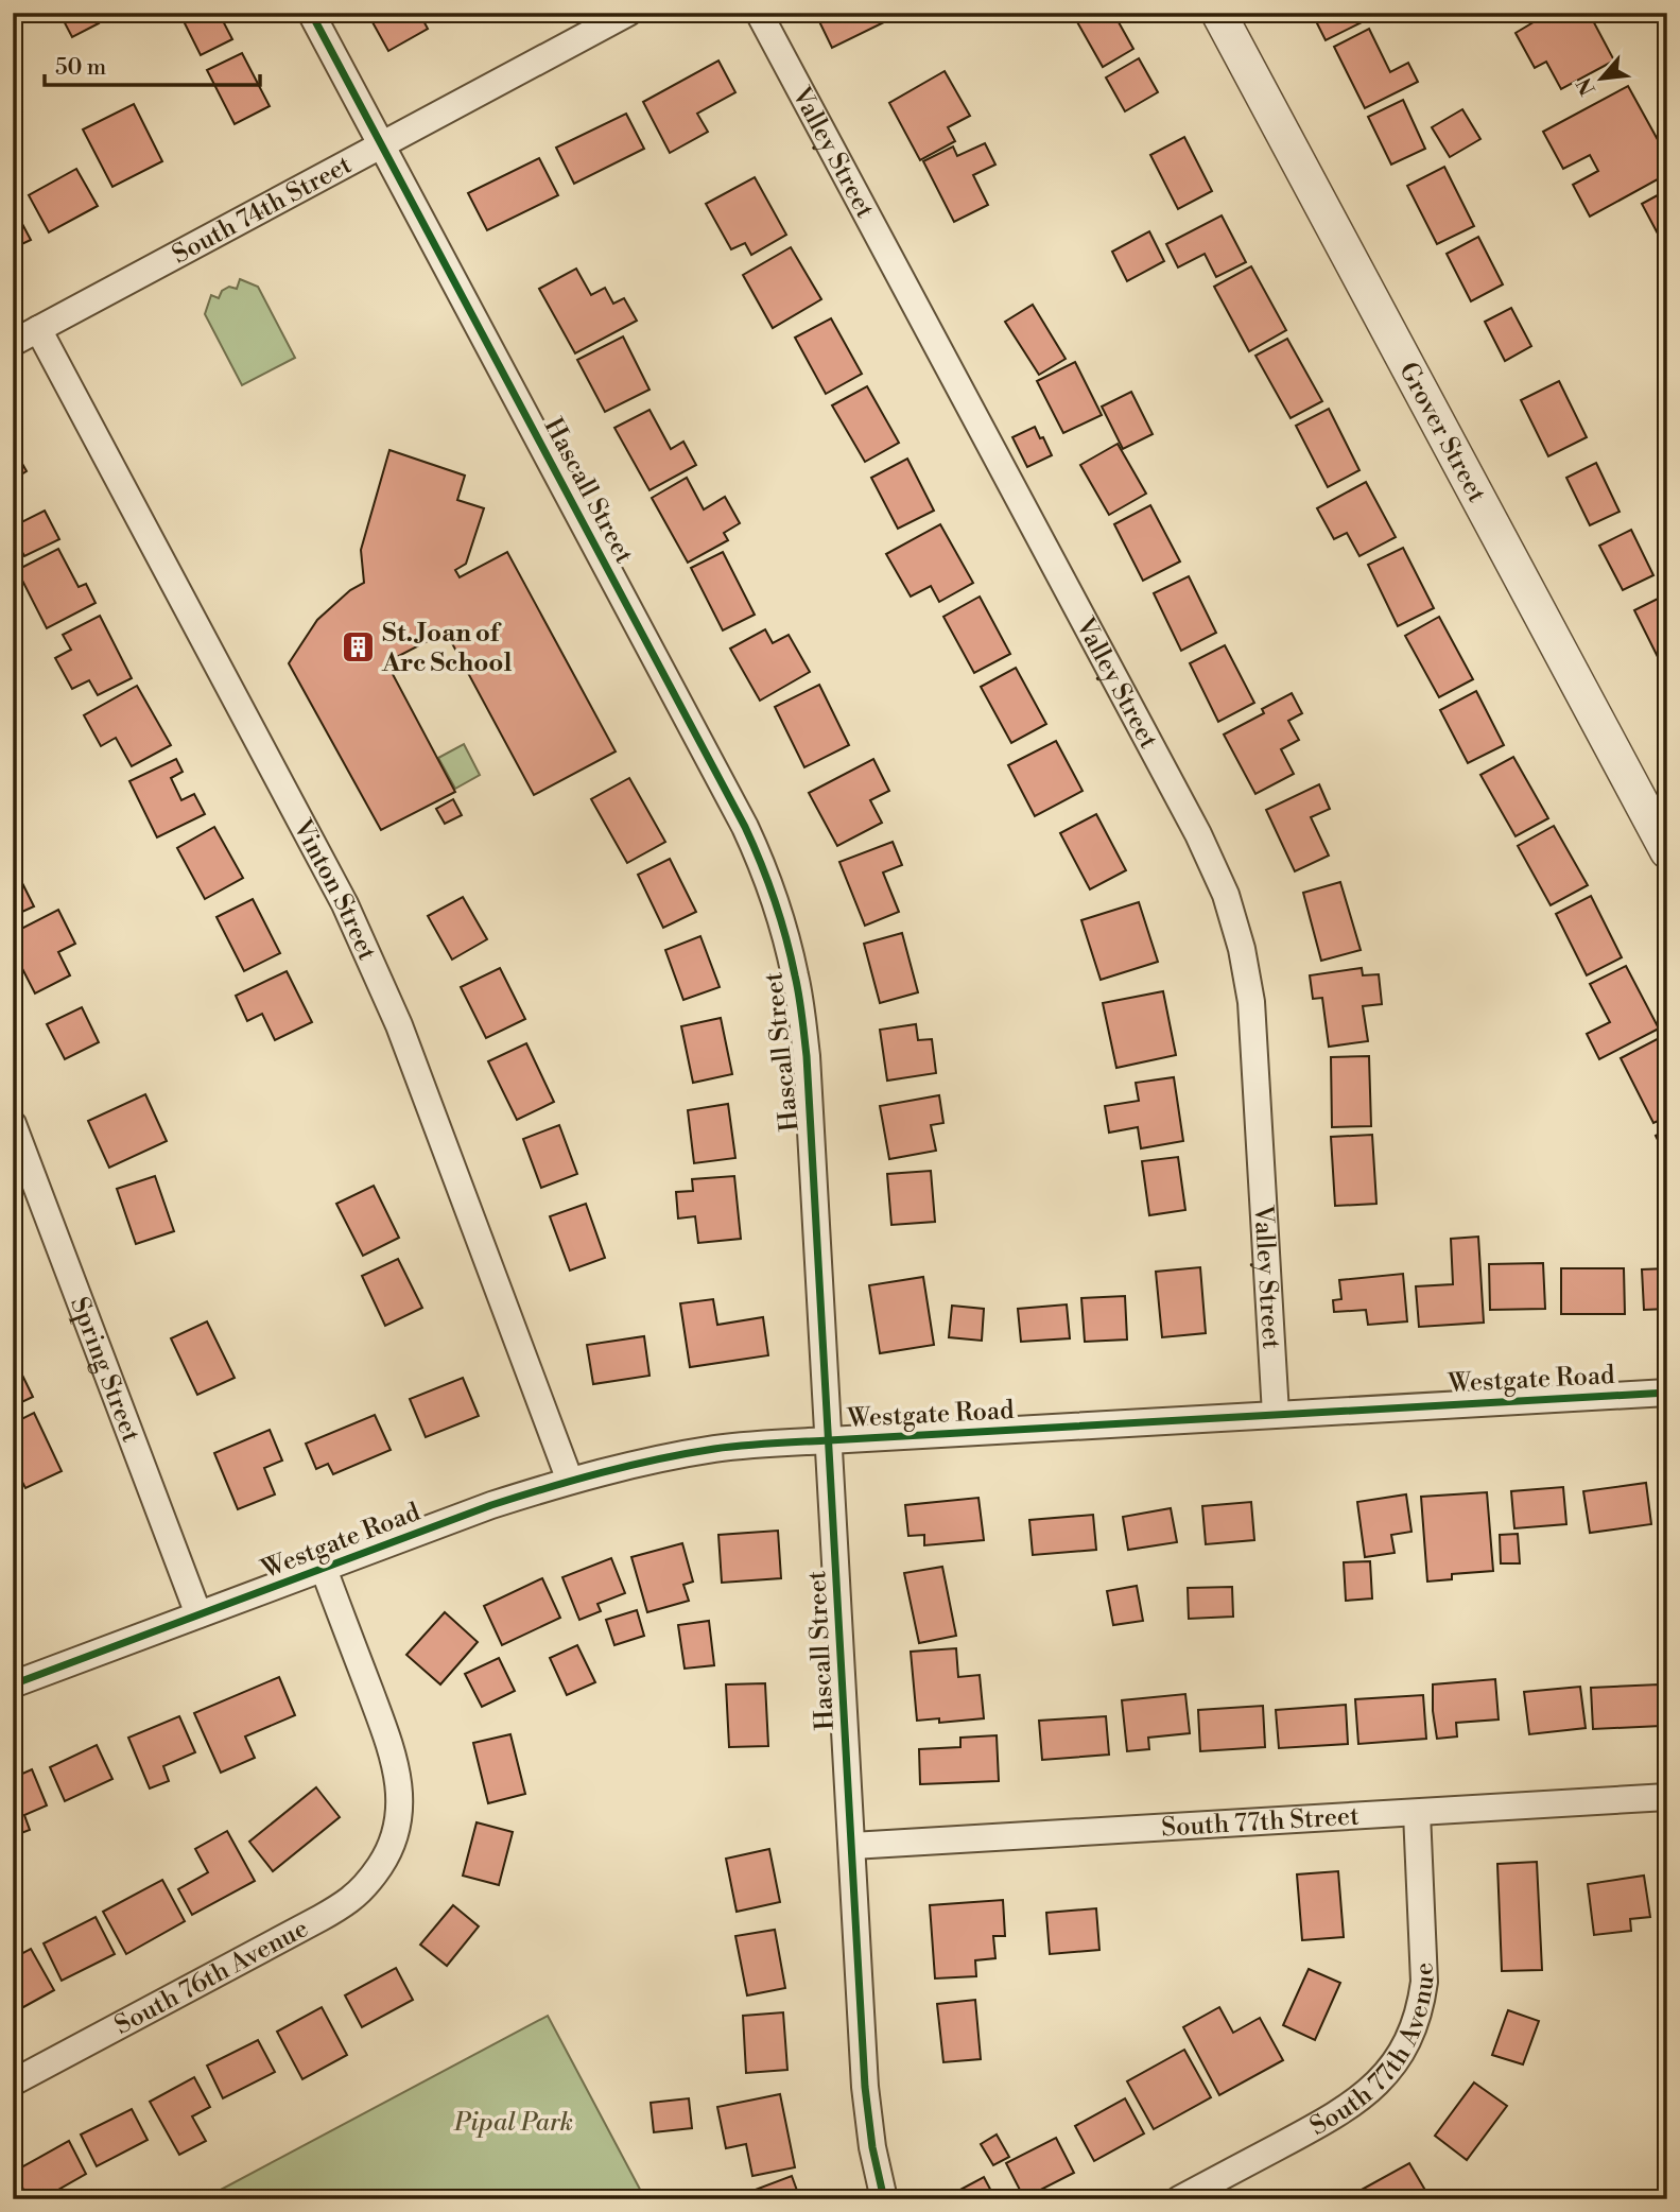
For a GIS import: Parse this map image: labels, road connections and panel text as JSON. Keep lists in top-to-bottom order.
{
  "streets": {
    "street": [
      "Valley Street",
      "South 74th Street",
      "Grover Street",
      "Hascall Street",
      "Vinton Street",
      "Spring Street",
      "Westgate Road",
      "South 77th Street",
      "South 76th Avenue",
      "South 77th Avenue"
    ]
  },
  "crossings": [
    ["Valley Street", "Westgate Road"],
    ["South 74th Street", "Hascall Street"],
    ["South 74th Street", "Vinton Street"],
    ["Hascall Street", "Westgate Road"],
    ["Hascall Street", "South 77th Street"],
    ["Vinton Street", "Westgate Road"],
    ["Spring Street", "Westgate Road"],
    ["Westgate Road", "South 76th Avenue"],
    ["South 77th Street", "South 77th Avenue"]
  ],
  "parks": ["Pipal Park"],
  "places": {
    "building": ["St. Joan of Arc School"]
  },
  "scale_bar": "50 m",
  "north": "bottom left"
}
